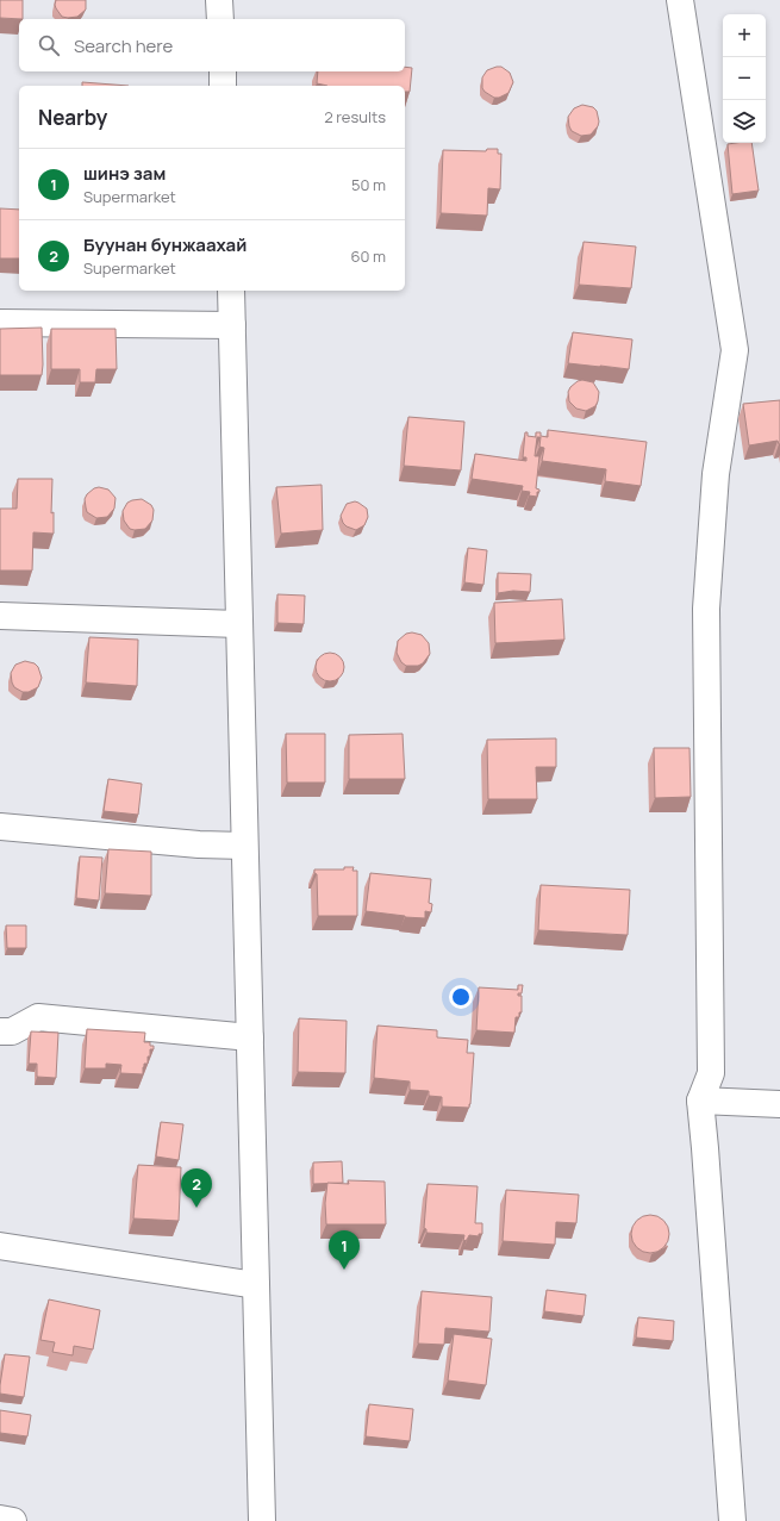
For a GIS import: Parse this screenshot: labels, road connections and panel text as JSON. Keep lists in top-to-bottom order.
{
  "page": {
    "map_buttons": ["+", "−"],
    "search": "Search here",
    "heading": ["Nearby", "2 results"],
    "list": [
      {
        "mark": "1",
        "name": "шинэ зам",
        "note": "Supermarket",
        "value": "50 m"
      },
      {
        "mark": "2",
        "name": "Буунан бунжаахай",
        "note": "Supermarket",
        "value": "60 m"
      }
    ],
    "pins": ["2", "1"]
  }
}
